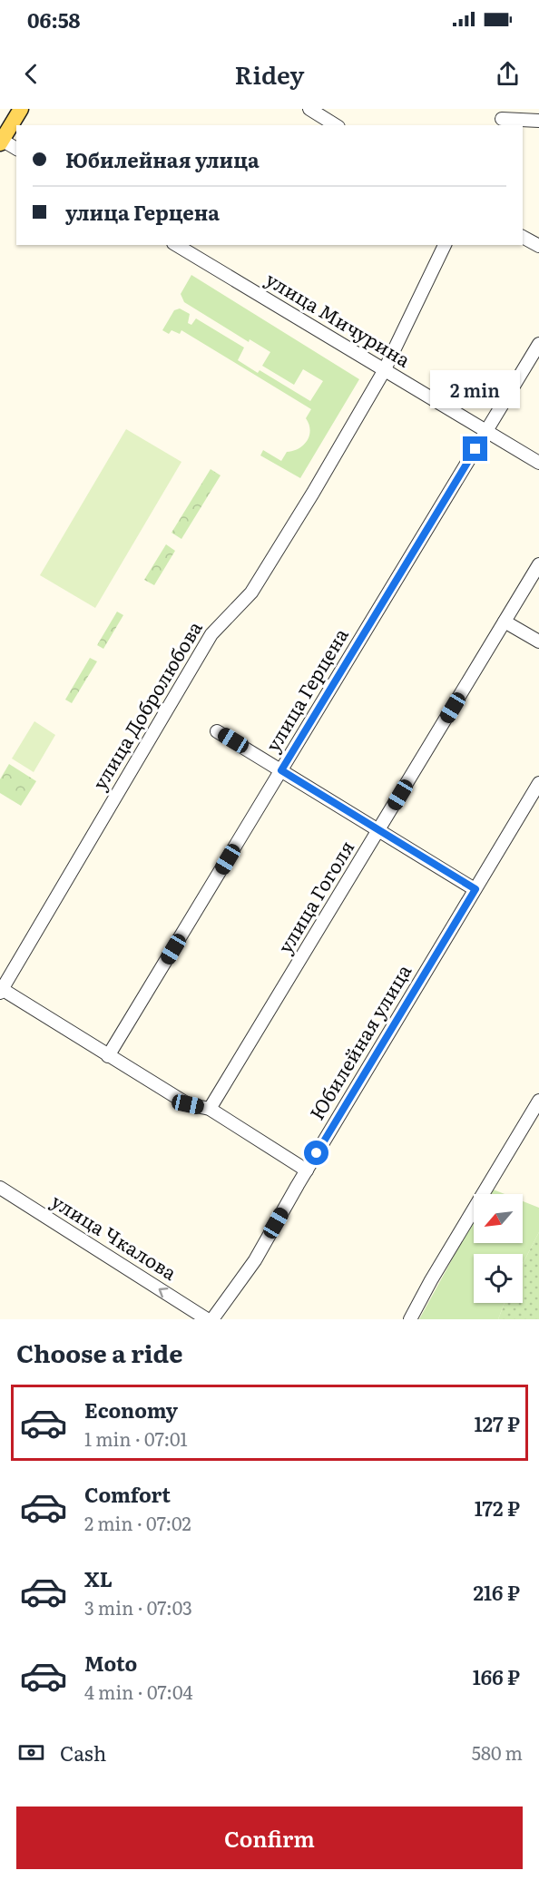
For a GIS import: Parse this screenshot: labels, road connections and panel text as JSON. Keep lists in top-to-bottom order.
{
  "streets": {
    "street": [
      "улица Мичурина",
      "улица Герцена",
      "улица Добролюбова",
      "улица Гоголя",
      "Юбилейная улица",
      "улица Чкалова"
    ]
  },
  "crossings": [
    ["улица Мичурина", "улица Герцена"],
    ["улица Мичурина", "улица Добролюбова"]
  ],
  "one_way": ["улица Чкалова"],
  "north": "bottom left",
  "page": {
    "status": "06:58",
    "header": "Ridey",
    "banner": ["Юбилейная улица", "улица Герцена"],
    "bubble": "2 min",
    "heading": "Choose a ride",
    "list": [
      {
        "name": "Economy",
        "note": "1 min · 07:01",
        "value": "127 ₽"
      },
      {
        "name": "Comfort",
        "note": "2 min · 07:02",
        "value": "172 ₽"
      },
      {
        "name": "XL",
        "note": "3 min · 07:03",
        "value": "216 ₽"
      },
      {
        "name": "Moto",
        "note": "4 min · 07:04",
        "value": "166 ₽"
      }
    ],
    "pay": ["Cash", "580 m"],
    "buttons": "Confirm"
  }
}
